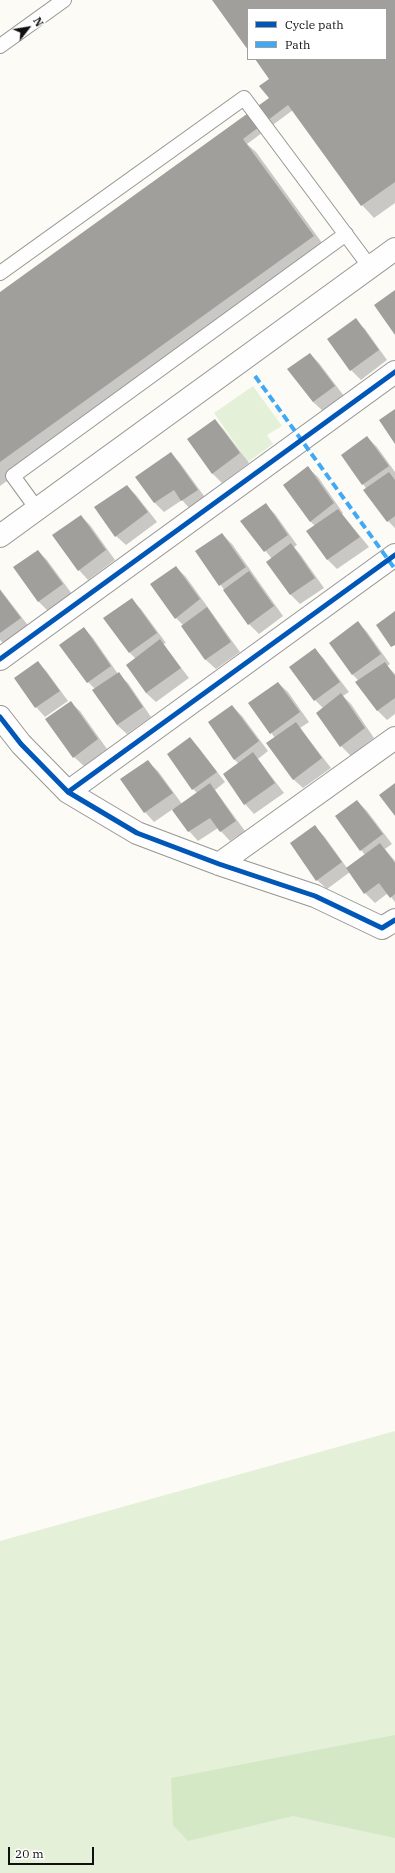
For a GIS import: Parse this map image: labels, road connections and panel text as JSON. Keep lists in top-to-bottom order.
{
  "legend": ["Cycle path", "Path"],
  "scale_bar": "20 m",
  "north": "top right"
}
